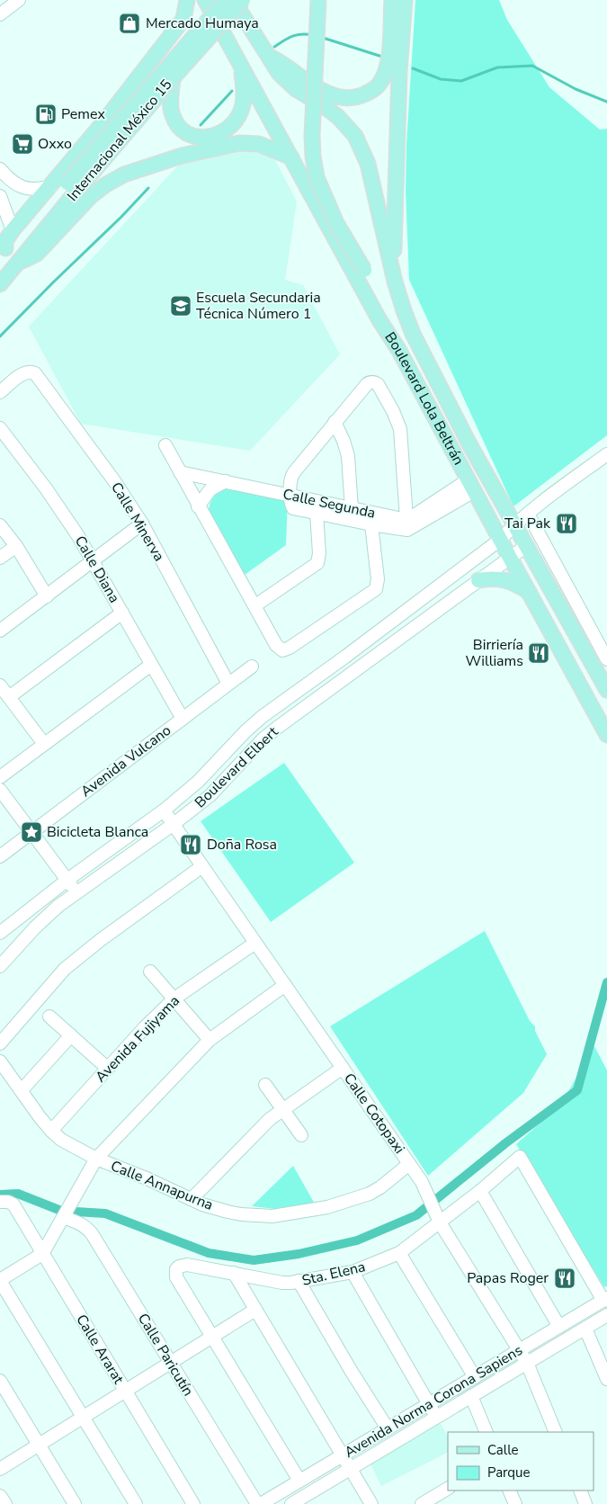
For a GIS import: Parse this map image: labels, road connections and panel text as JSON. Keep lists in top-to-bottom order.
{
  "streets": {
    "main road": ["Internacional México 15", "Boulevard Lola Beltrán"],
    "street": [
      "Calle Segunda",
      "Calle Minerva",
      "Calle Diana",
      "Avenida Vulcano",
      "Boulevard Elbert",
      "Avenida Fujiyama",
      "Calle Cotopaxi",
      "Calle Annapurna",
      "Sta. Elena",
      "Calle Ararat",
      "Calle Paricutín",
      "Avenida Norma Corona Sapiens"
    ]
  },
  "crossings": [
    ["Boulevard Lola Beltrán", "Calle Segunda"],
    ["Boulevard Lola Beltrán", "Boulevard Elbert"],
    ["Calle Minerva", "Avenida Vulcano"],
    ["Calle Diana", "Avenida Vulcano"],
    ["Boulevard Elbert", "Calle Cotopaxi"],
    ["Avenida Fujiyama", "Calle Cotopaxi"],
    ["Avenida Fujiyama", "Calle Annapurna"],
    ["Calle Cotopaxi", "Calle Annapurna"],
    ["Calle Cotopaxi", "Sta. Elena"],
    ["Calle Cotopaxi", "Avenida Norma Corona Sapiens"],
    ["Sta. Elena", "Avenida Norma Corona Sapiens"]
  ],
  "places": {
    "shop": ["Mercado Humaya"],
    "fuel station": ["Pemex"],
    "supermarket": ["Oxxo"],
    "school or university": ["Escuela Secundaria Técnica Número 1"],
    "restaurant": [
      "Tai Pak",
      "Birriería Williams",
      "Doña Rosa",
      "Papas Roger"
    ],
    "place": ["Bicicleta Blanca"]
  },
  "legend": ["Calle", "Parque"]
}
